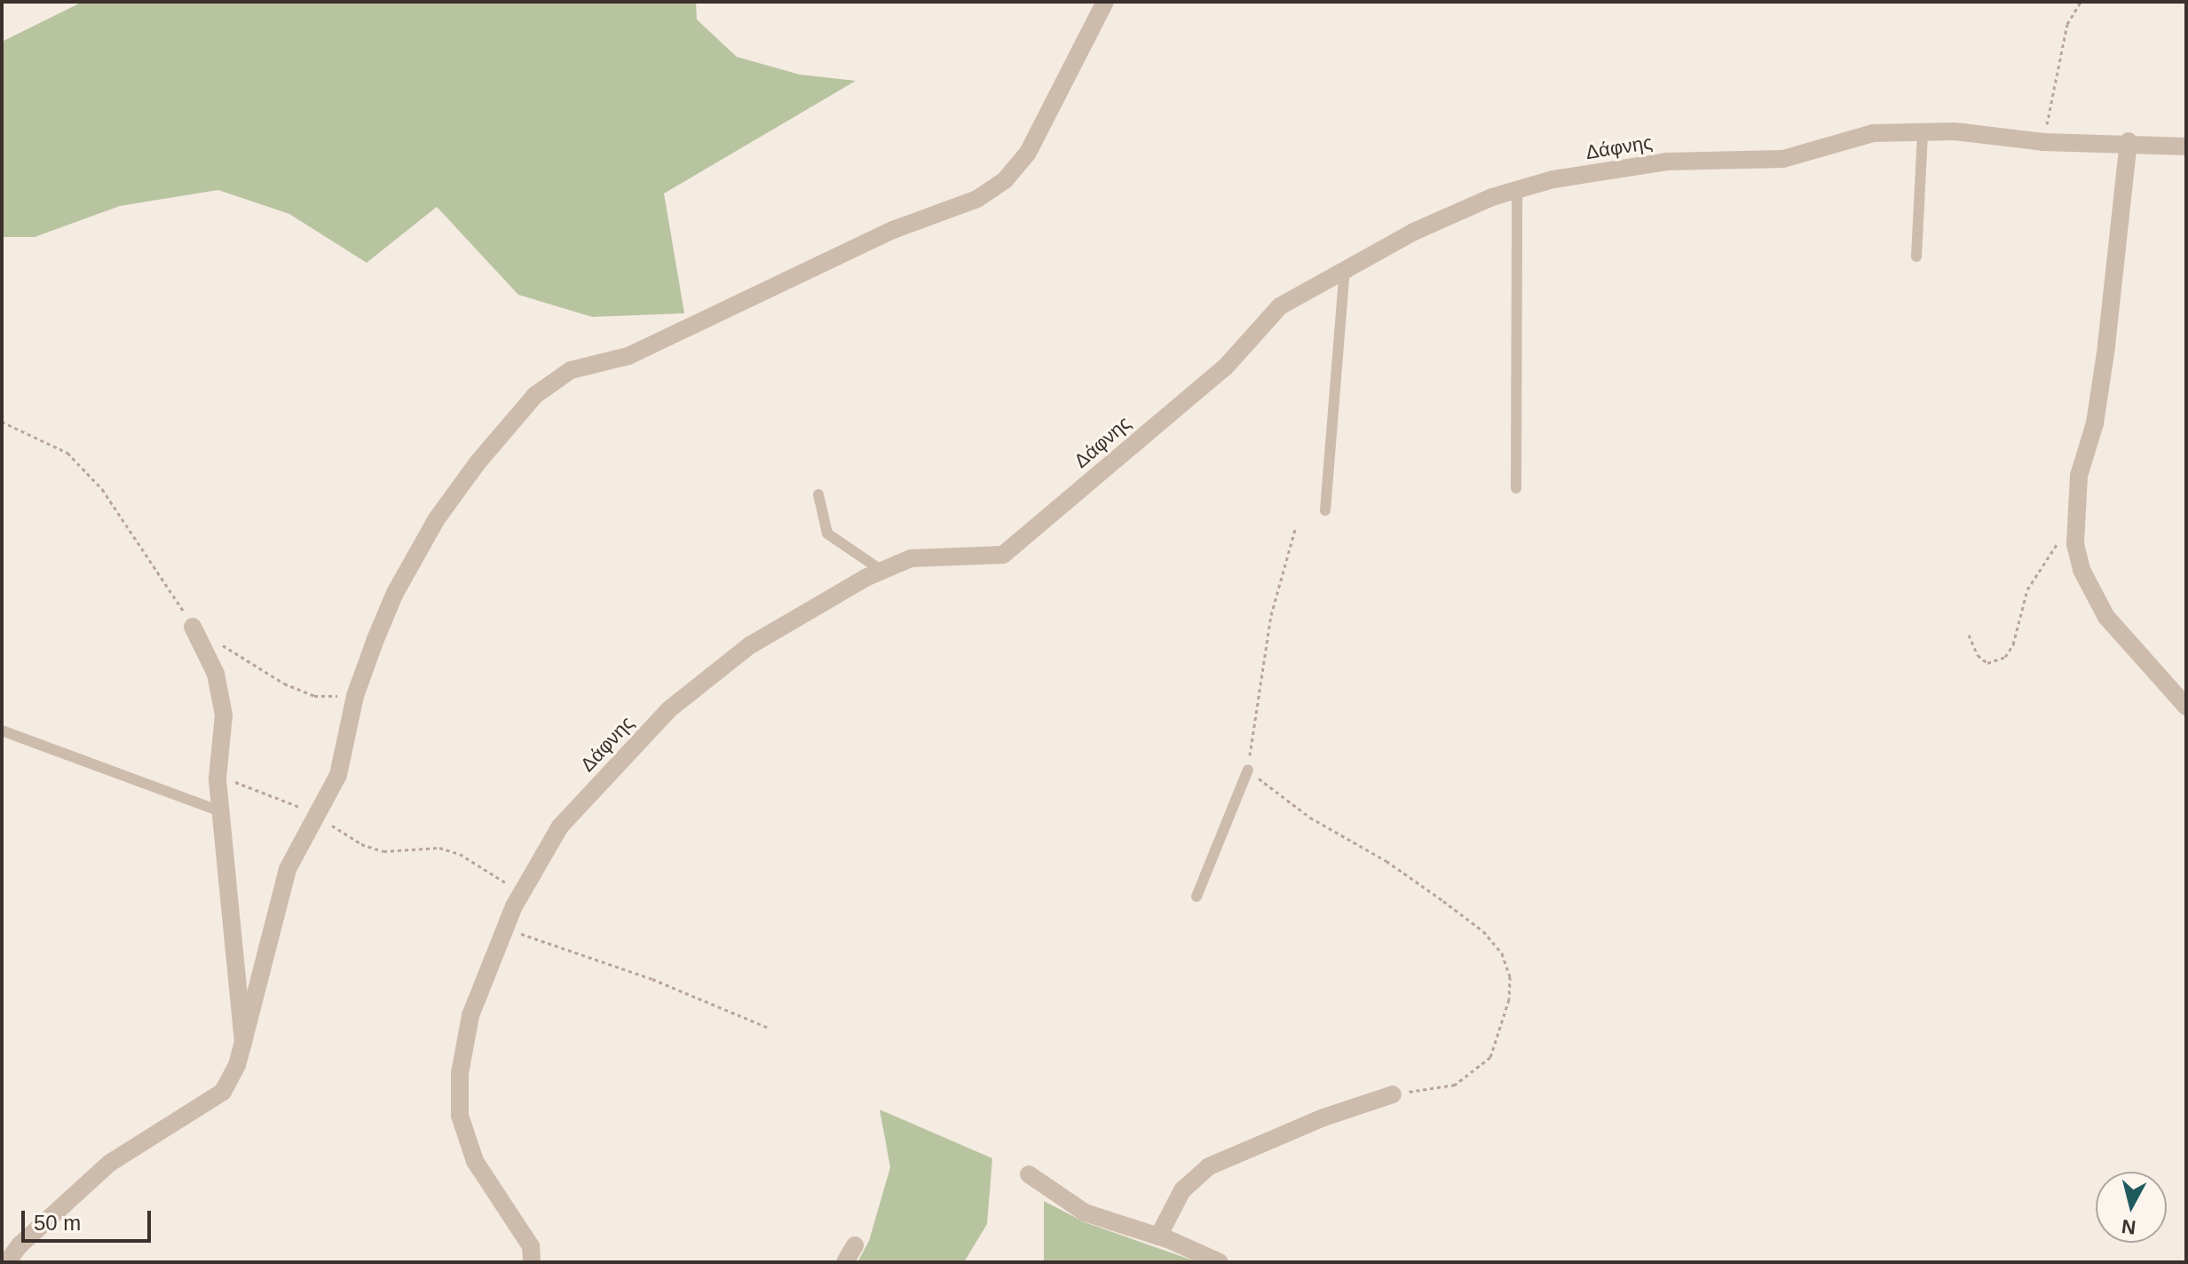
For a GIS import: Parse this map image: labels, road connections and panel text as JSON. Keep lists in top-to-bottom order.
{
  "streets": {
    "street": ["Δάφνης"]
  },
  "scale_bar": "50 m",
  "north": "bottom"
}
